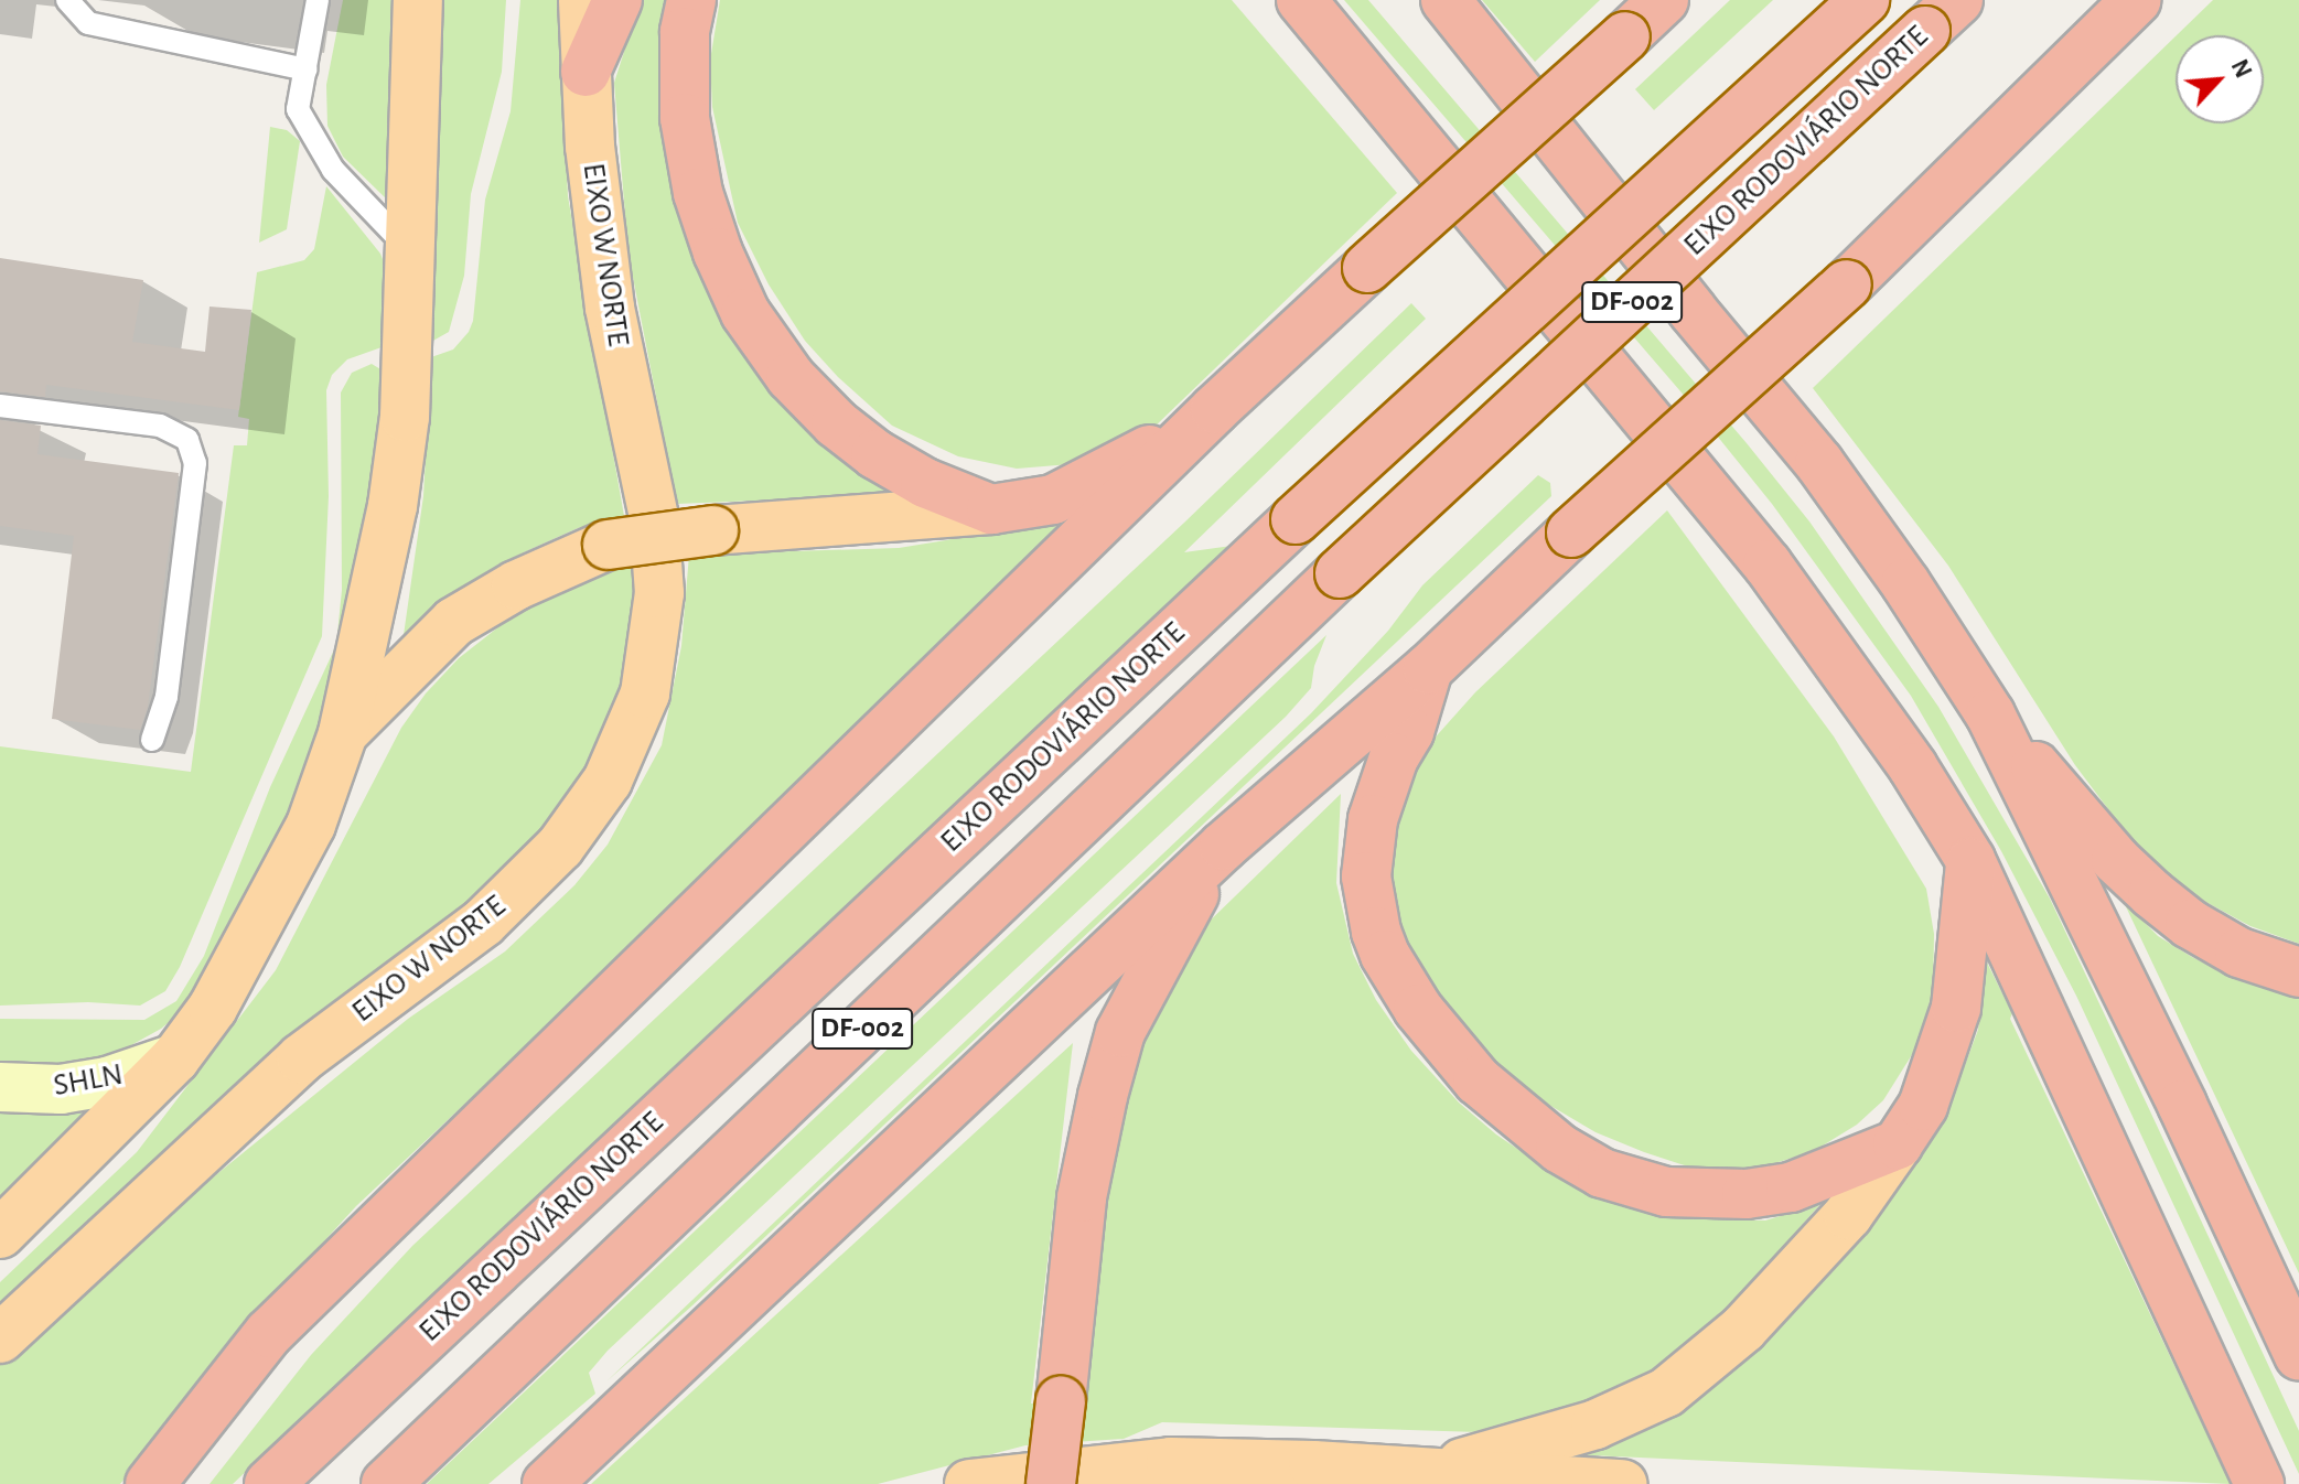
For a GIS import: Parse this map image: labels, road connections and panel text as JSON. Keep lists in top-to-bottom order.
{
  "streets": {
    "highway": ["EIXO RODOVIÁRIO NORTE", "DF-002"],
    "main road": ["EIXO W NORTE", "SHLN"]
  },
  "north": "top right"
}
